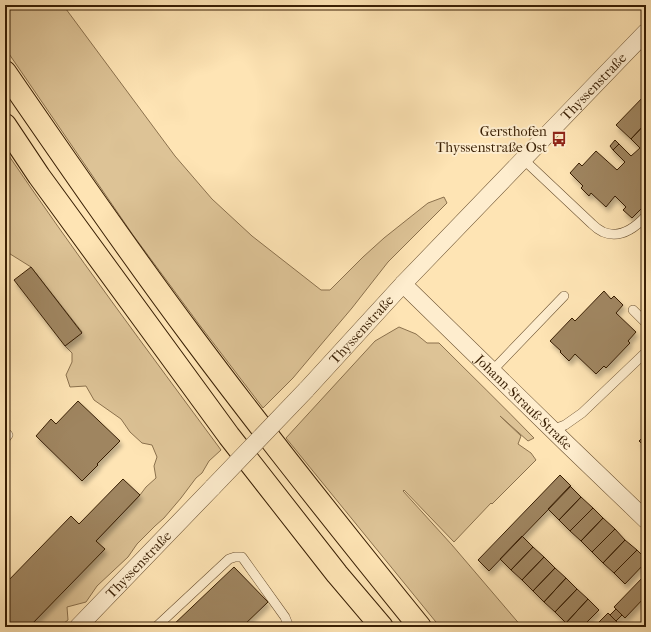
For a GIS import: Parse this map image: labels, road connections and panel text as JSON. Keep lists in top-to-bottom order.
{
  "streets": {
    "street": ["Thyssenstraße", "Johann-Strauß-Straße"]
  },
  "crossings": [
    ["Thyssenstraße", "Johann-Strauß-Straße"]
  ],
  "places": {
    "bus stop": ["Gersthofen Thyssenstraße Ost"]
  }
}
